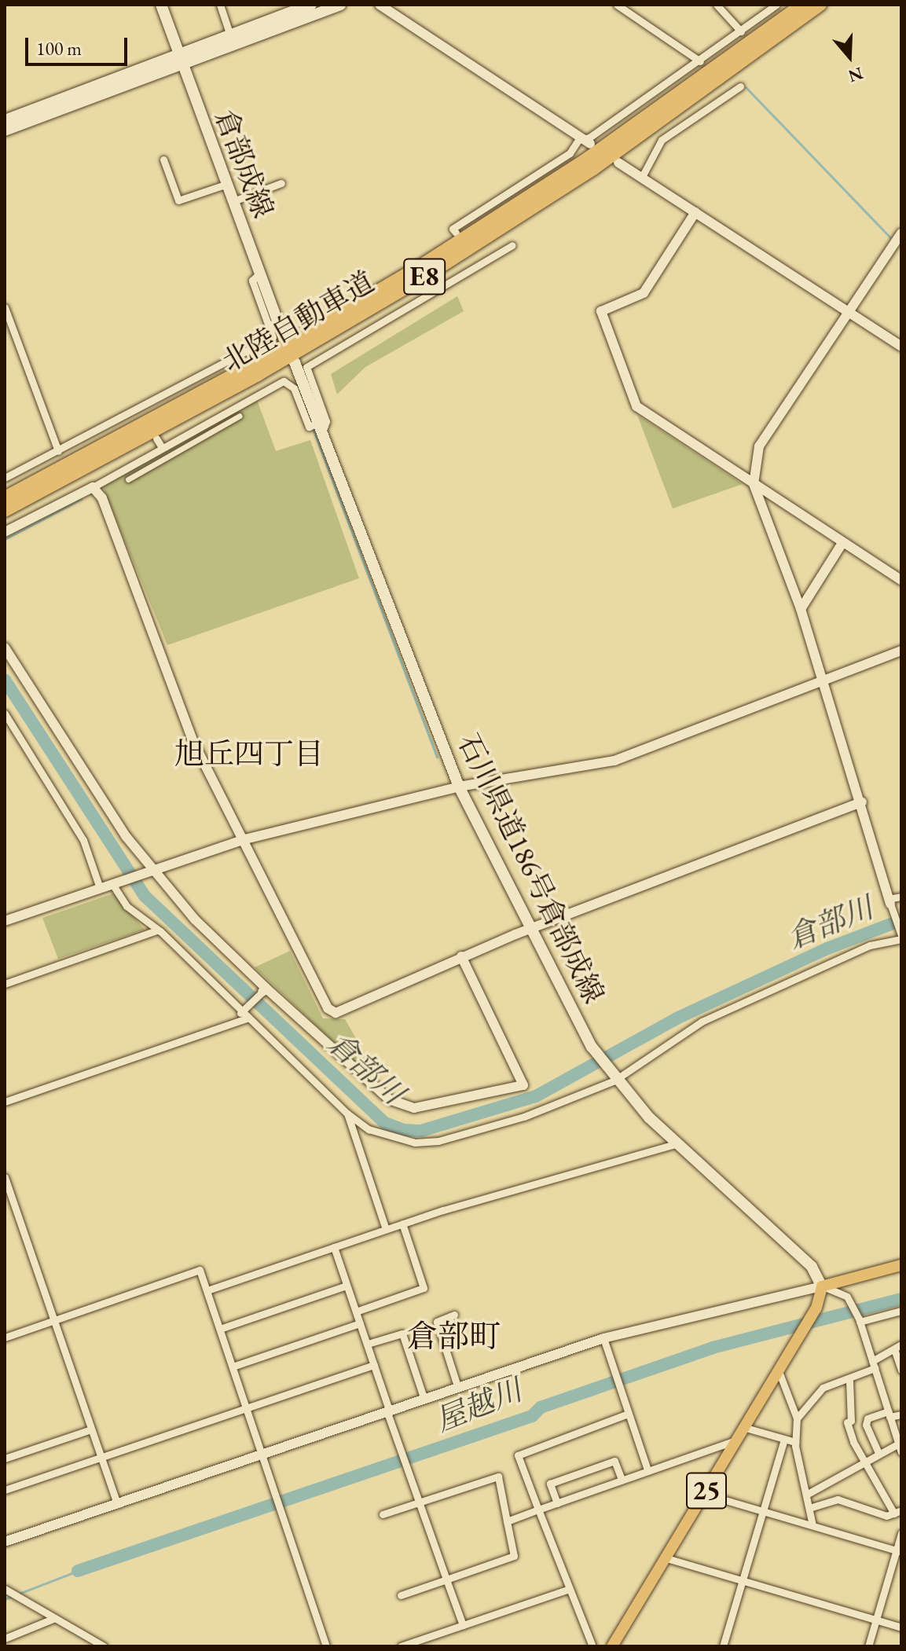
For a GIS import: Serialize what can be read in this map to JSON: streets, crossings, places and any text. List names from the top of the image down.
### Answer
{
  "streets": {
    "highway": ["E8", "北陸自動車道"],
    "main road": ["倉部成線", "石川県道186号倉部成線", "25"]
  },
  "crossings": [
    ["石川県道186号倉部成線", "25"]
  ],
  "districts": ["旭丘四丁目", "倉部町"],
  "water": ["倉部川", "屋越川"],
  "scale_bar": "100 m",
  "north": "bottom"
}
